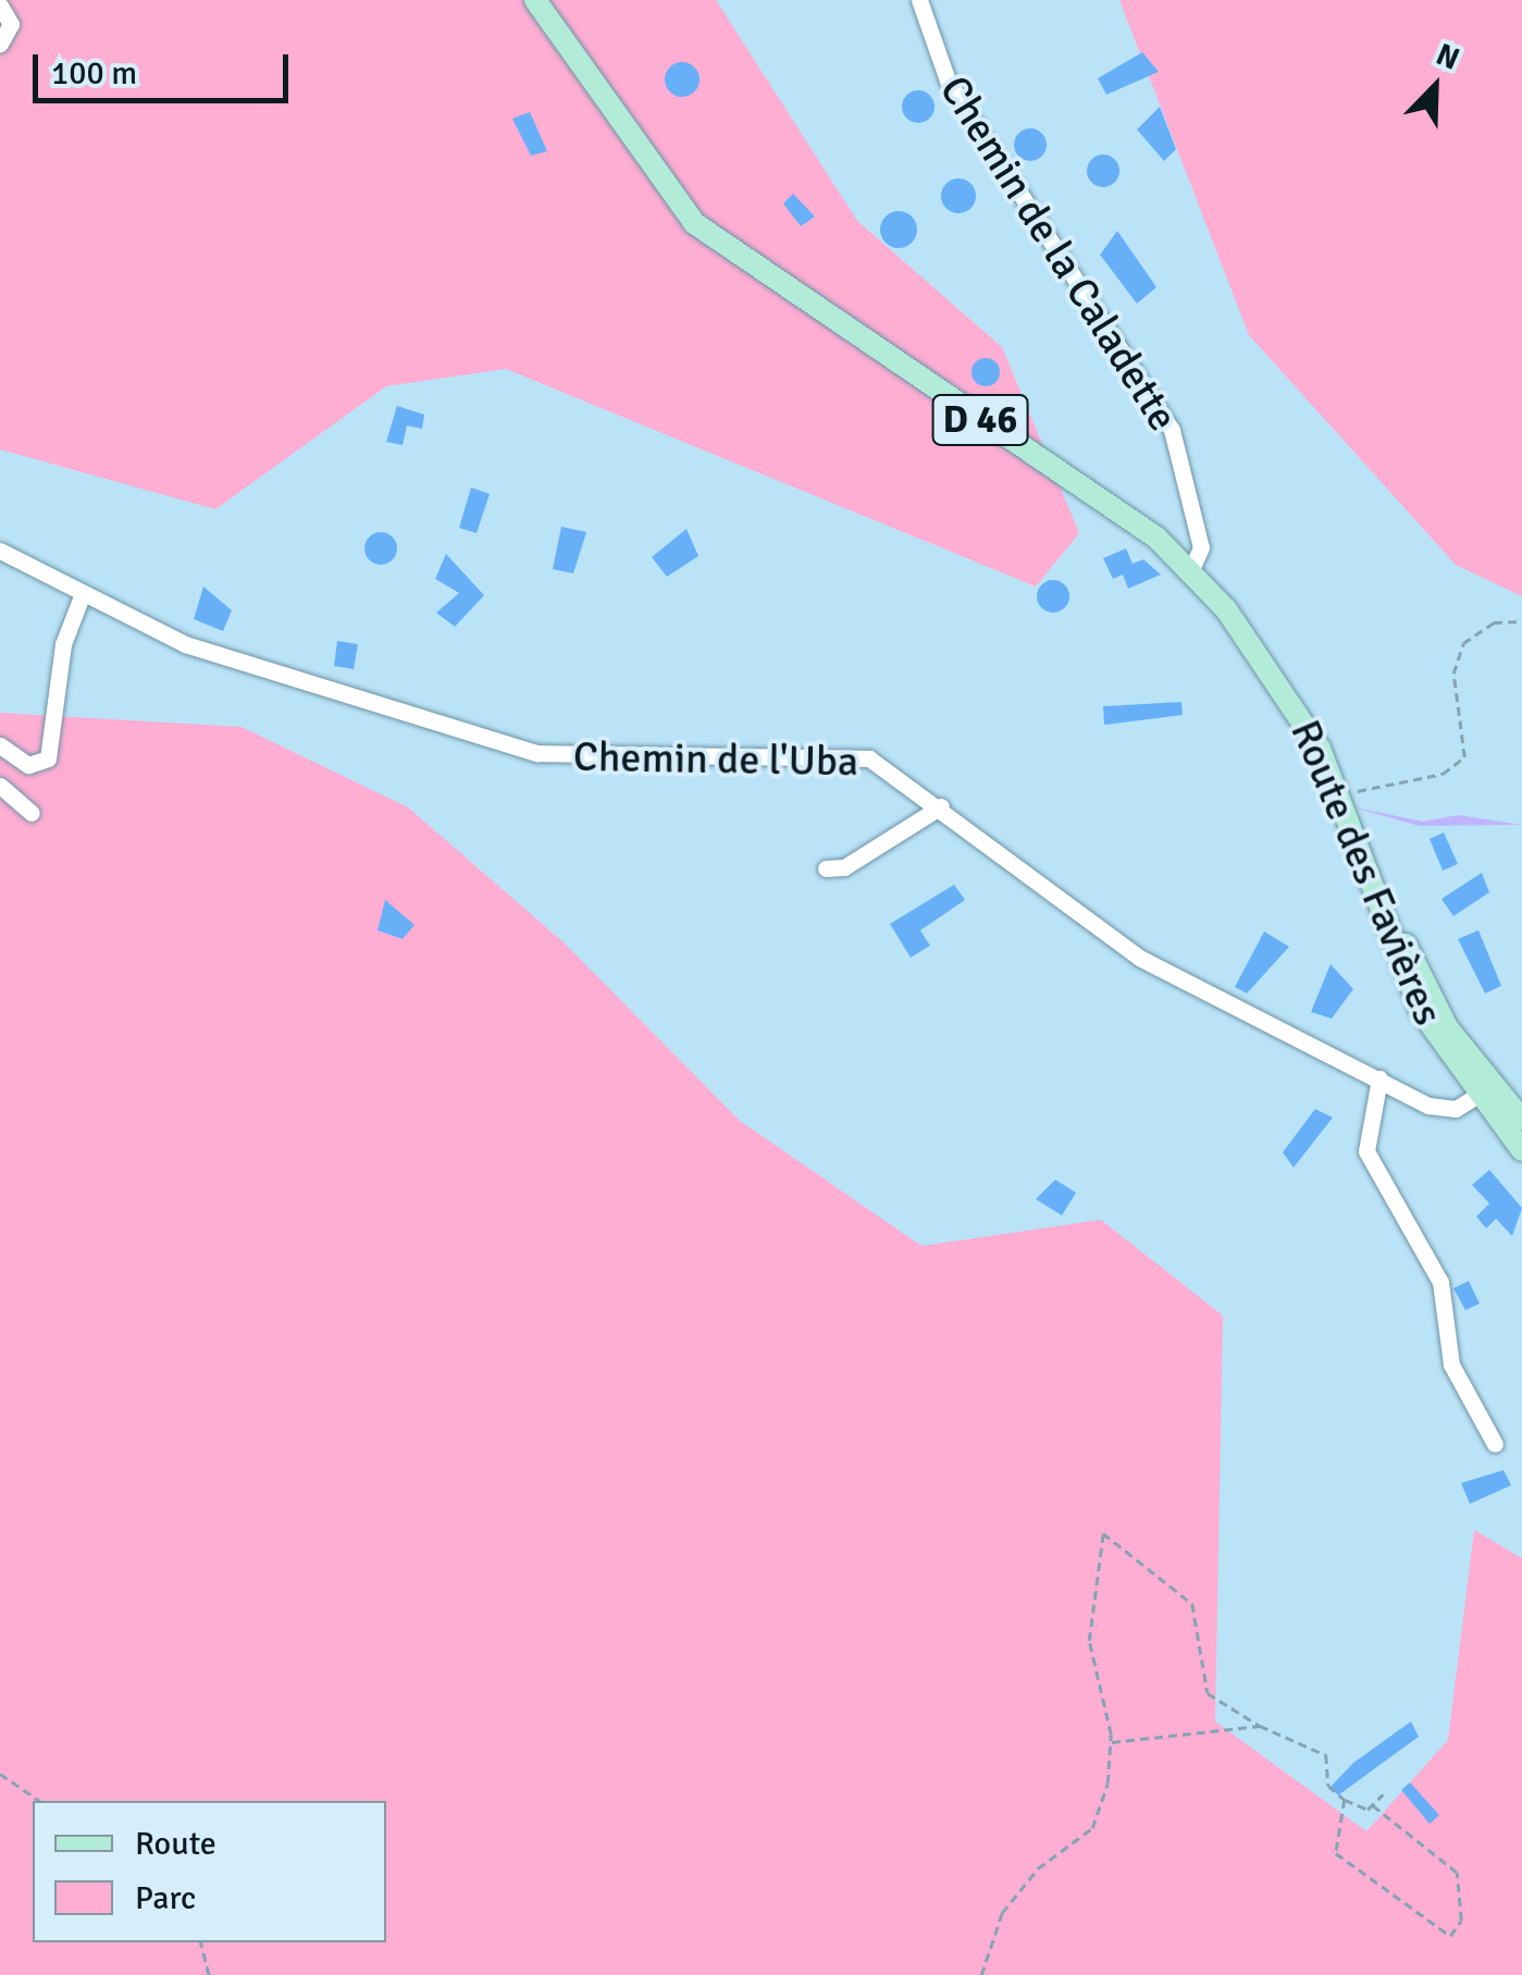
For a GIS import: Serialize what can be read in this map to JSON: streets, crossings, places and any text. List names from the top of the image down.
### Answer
{
  "streets": {
    "main road": ["D 46", "Route des Favières"],
    "street": ["Chemin de la Caladette", "Chemin de l'Uba"]
  },
  "crossings": [
    ["Chemin de la Caladette", "Route des Favières"],
    ["D 46", "Chemin de l'Uba"],
    ["D 46", "Route des Favières"],
    ["Chemin de l'Uba", "Route des Favières"]
  ],
  "legend": ["Route", "Parc"],
  "scale_bar": "100 m",
  "north": "top right"
}
